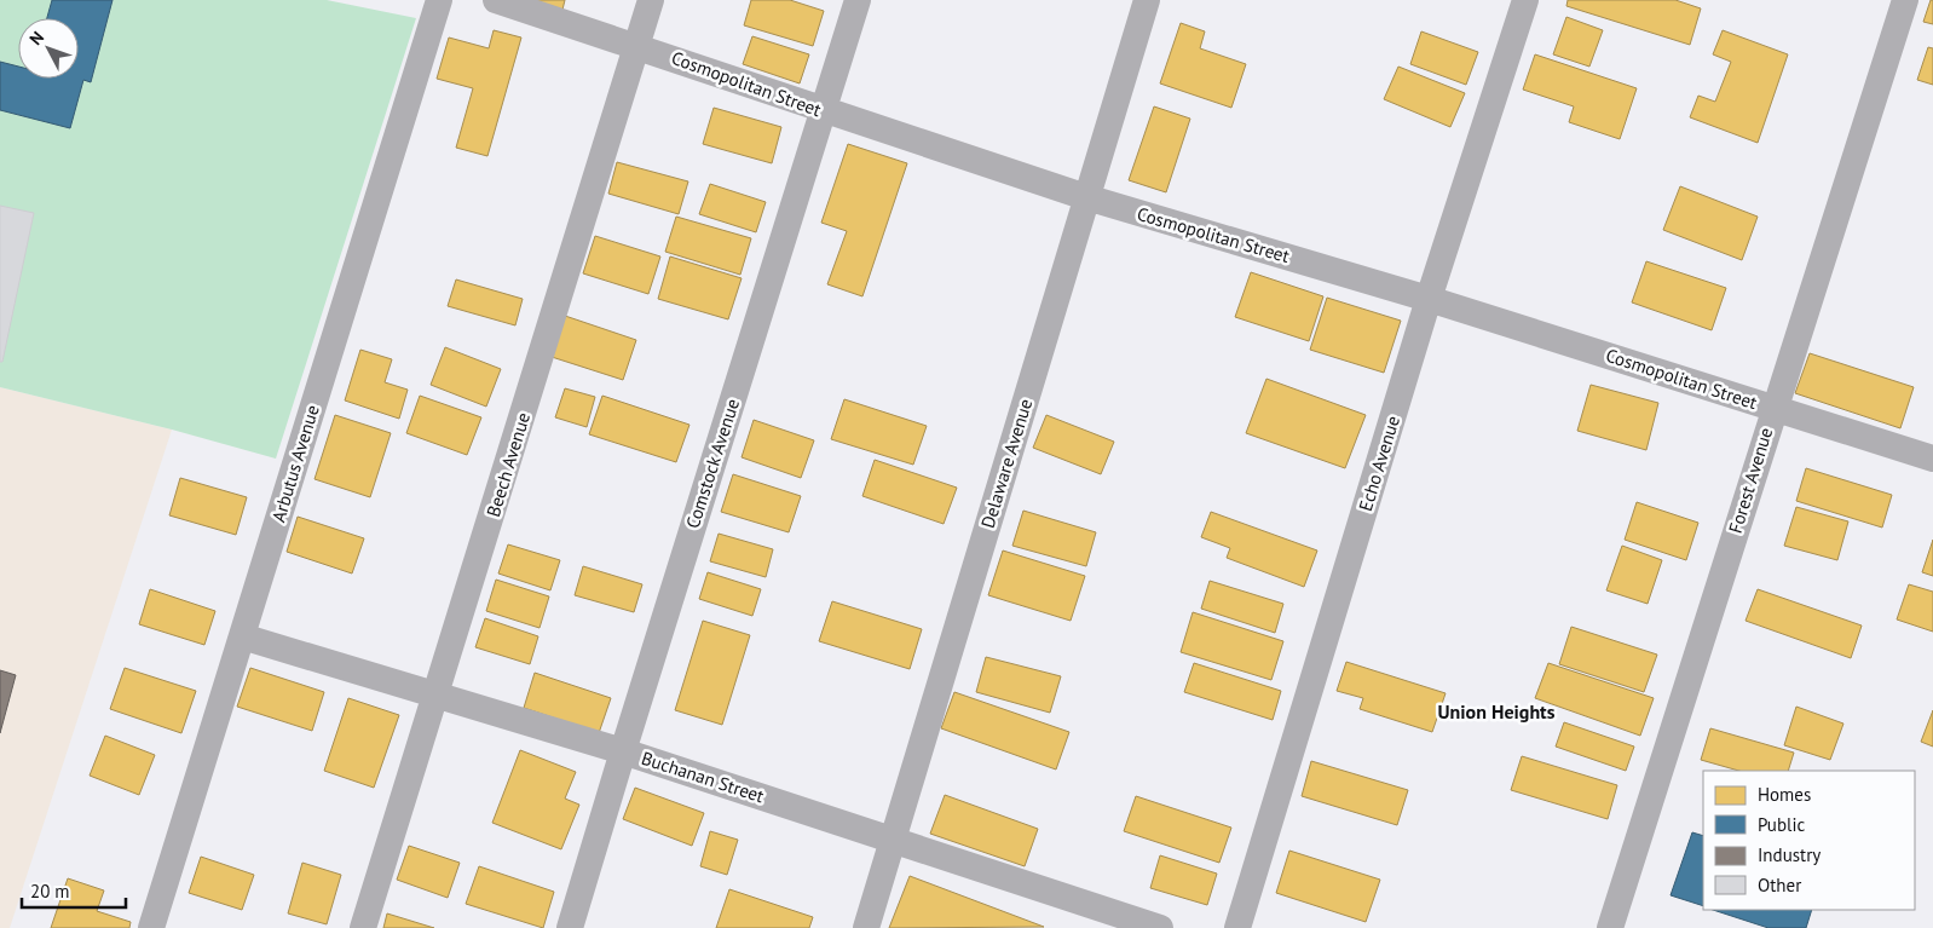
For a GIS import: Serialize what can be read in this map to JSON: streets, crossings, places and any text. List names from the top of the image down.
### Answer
{
  "streets": {
    "street": [
      "Cosmopolitan Street",
      "Arbutus Avenue",
      "Comstock Avenue",
      "Delaware Avenue",
      "Echo Avenue",
      "Beech Avenue",
      "Forest Avenue",
      "Buchanan Street"
    ]
  },
  "crossings": [
    ["Cosmopolitan Street", "Comstock Avenue"],
    ["Cosmopolitan Street", "Delaware Avenue"],
    ["Cosmopolitan Street", "Echo Avenue"],
    ["Cosmopolitan Street", "Beech Avenue"],
    ["Cosmopolitan Street", "Forest Avenue"],
    ["Arbutus Avenue", "Buchanan Street"],
    ["Comstock Avenue", "Buchanan Street"],
    ["Delaware Avenue", "Buchanan Street"],
    ["Beech Avenue", "Buchanan Street"]
  ],
  "districts": ["Union Heights"],
  "legend": [
    "Homes",
    "Public",
    "Industry",
    "Other"
  ],
  "scale_bar": "20 m",
  "north": "top left"
}
